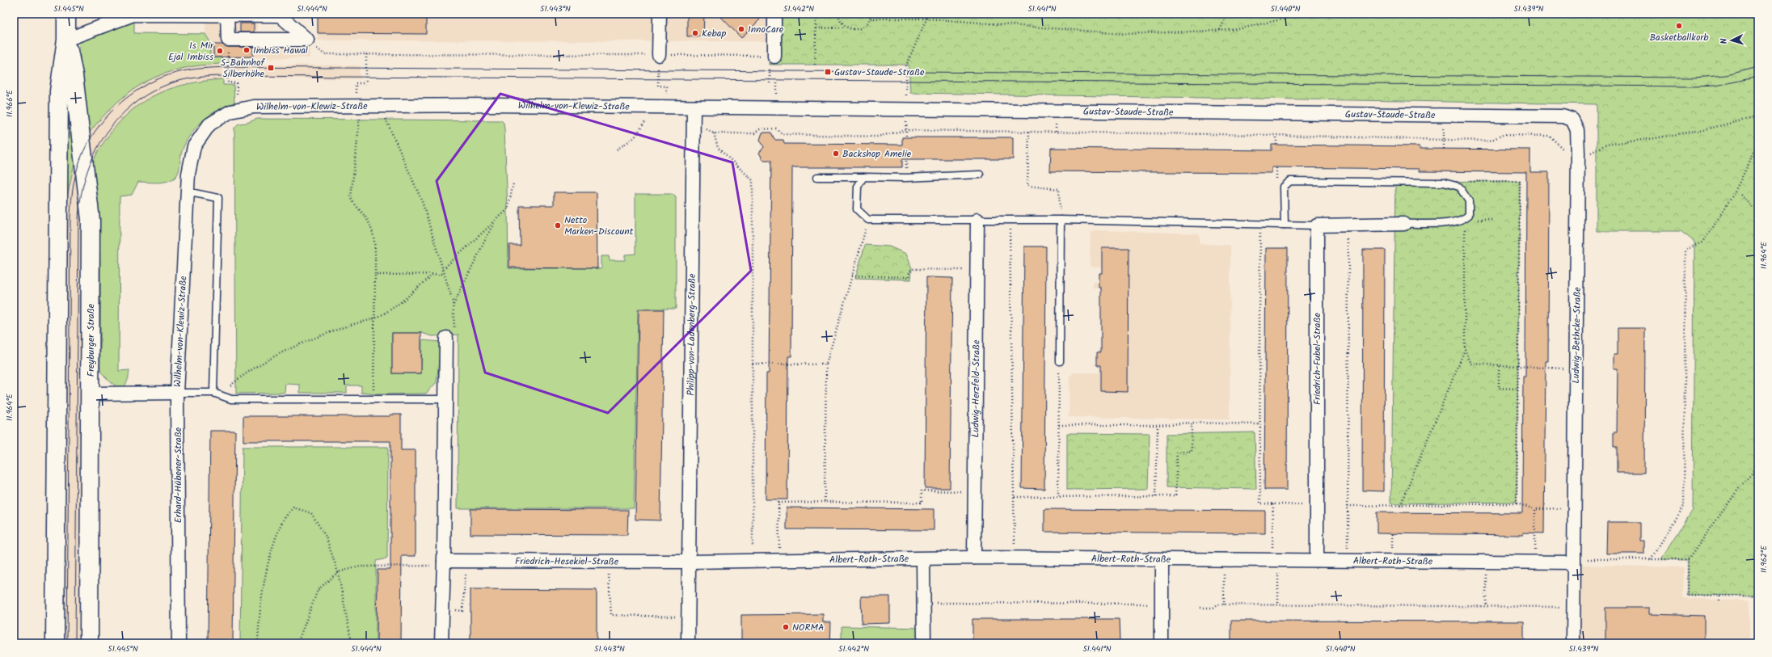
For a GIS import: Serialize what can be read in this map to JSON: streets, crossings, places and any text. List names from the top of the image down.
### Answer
{
  "streets": {
    "street": [
      "Wilhelm-von-Klewiz-Straße",
      "Gustav-Staude-Straße",
      "Philipp-von-Ladenberg-Straße",
      "Ludwig-Bethcke-Straße",
      "Freyburger Straße",
      "Friedrich-Fubel-Straße",
      "Ludwig-Herzfeld-Straße",
      "Erhard-Hübener-Straße",
      "Albert-Roth-Straße",
      "Friedrich-Hesekiel-Straße"
    ]
  },
  "crossings": [
    ["Wilhelm-von-Klewiz-Straße", "Gustav-Staude-Straße"],
    ["Wilhelm-von-Klewiz-Straße", "Philipp-von-Ladenberg-Straße"],
    ["Wilhelm-von-Klewiz-Straße", "Erhard-Hübener-Straße"],
    ["Gustav-Staude-Straße", "Philipp-von-Ladenberg-Straße"],
    ["Gustav-Staude-Straße", "Ludwig-Bethcke-Straße"],
    ["Philipp-von-Ladenberg-Straße", "Albert-Roth-Straße"],
    ["Philipp-von-Ladenberg-Straße", "Friedrich-Hesekiel-Straße"],
    ["Ludwig-Bethcke-Straße", "Albert-Roth-Straße"],
    ["Friedrich-Fubel-Straße", "Albert-Roth-Straße"],
    ["Ludwig-Herzfeld-Straße", "Albert-Roth-Straße"],
    ["Albert-Roth-Straße", "Friedrich-Hesekiel-Straße"]
  ],
  "places": {
    "other": [
      "Basketballkorb",
      "InnoCare",
      "Kebap",
      "Imbiss Hawal",
      "Is Mir Ejal Imbiss",
      "Backshop Amelie",
      "Netto Marken-Discount",
      "NORMA"
    ],
    "transit": ["S-Bahnhof Silberhöhe", "Gustav-Staude-Straße"]
  },
  "north": "left",
  "coordinates": [
    "51.445°N",
    "51.444°N",
    "51.443°N",
    "51.442°N",
    "51.441°N",
    "51.440°N",
    "51.439°N",
    "11.966°E",
    "11.964°E",
    "11.962°E"
  ]
}
